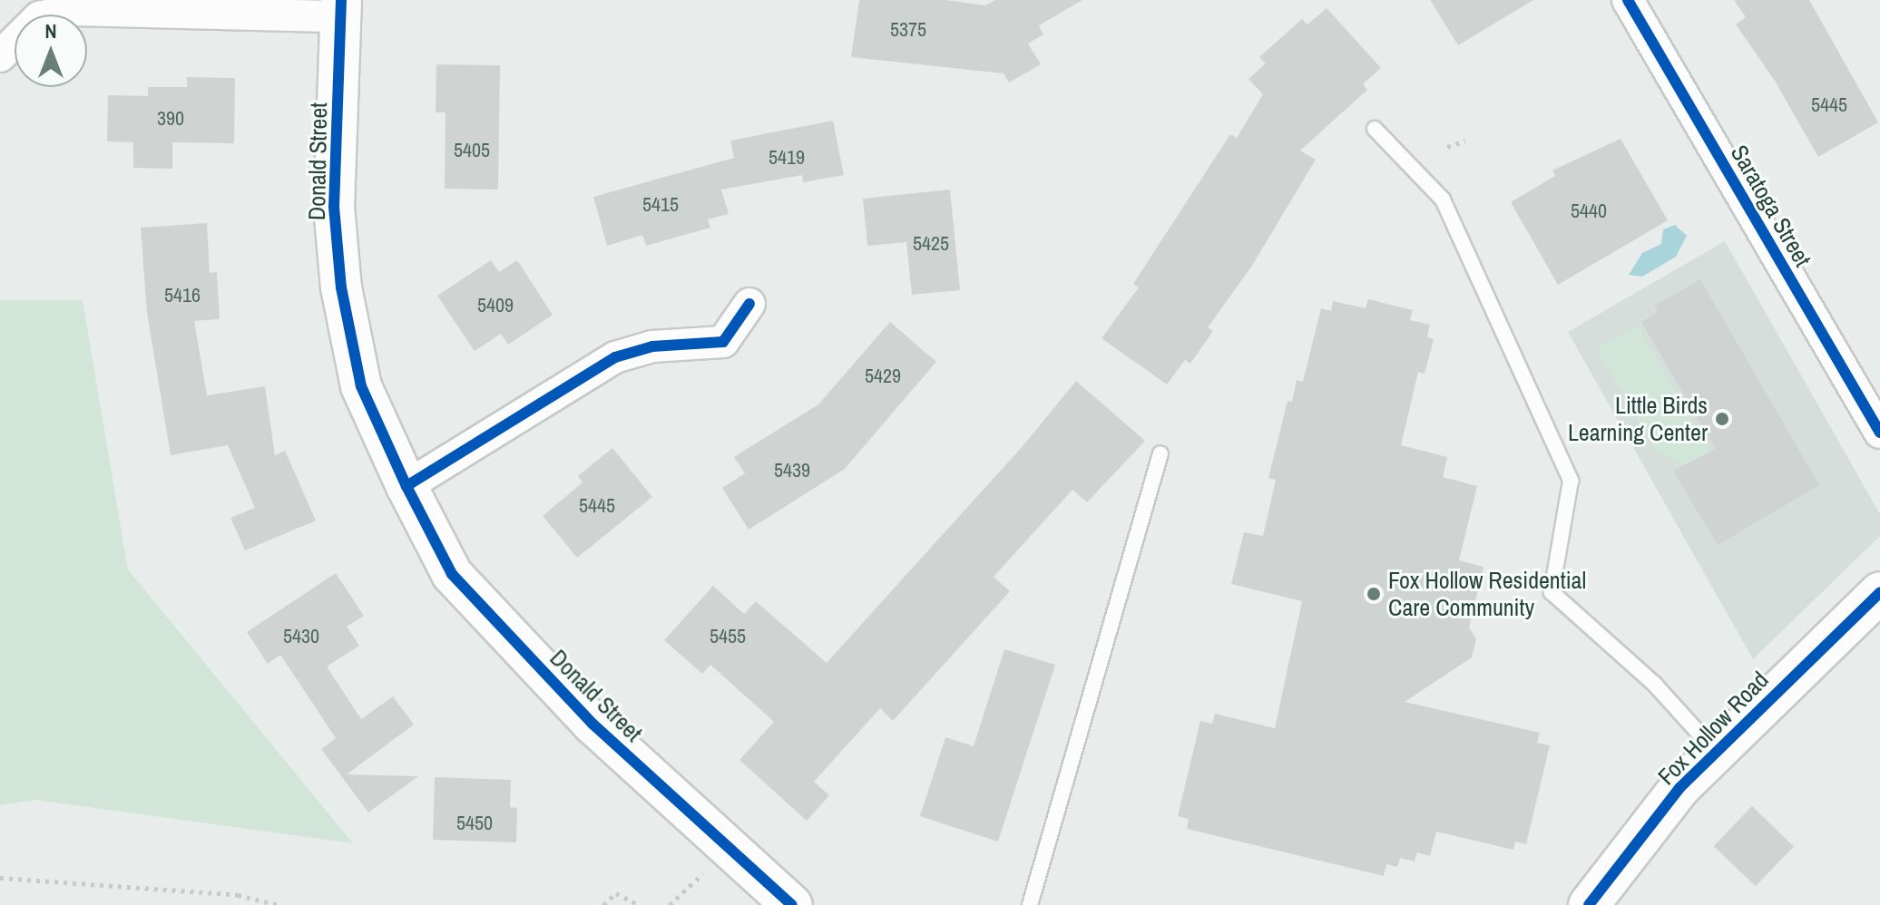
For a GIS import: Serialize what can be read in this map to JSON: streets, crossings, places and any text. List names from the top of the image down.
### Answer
{
  "streets": {
    "street": ["Donald Street", "Saratoga Street", "Fox Hollow Road"]
  },
  "places": ["Little Birds Learning Center", "Fox Hollow Residential Care Community"],
  "house_numbers": [
    "5375",
    "5445",
    "390",
    "5405",
    "5419",
    "5415",
    "5440",
    "5425",
    "5416",
    "5409",
    "5429",
    "5439",
    "5445",
    "5430",
    "5455",
    "5450"
  ],
  "north": "top"
}
